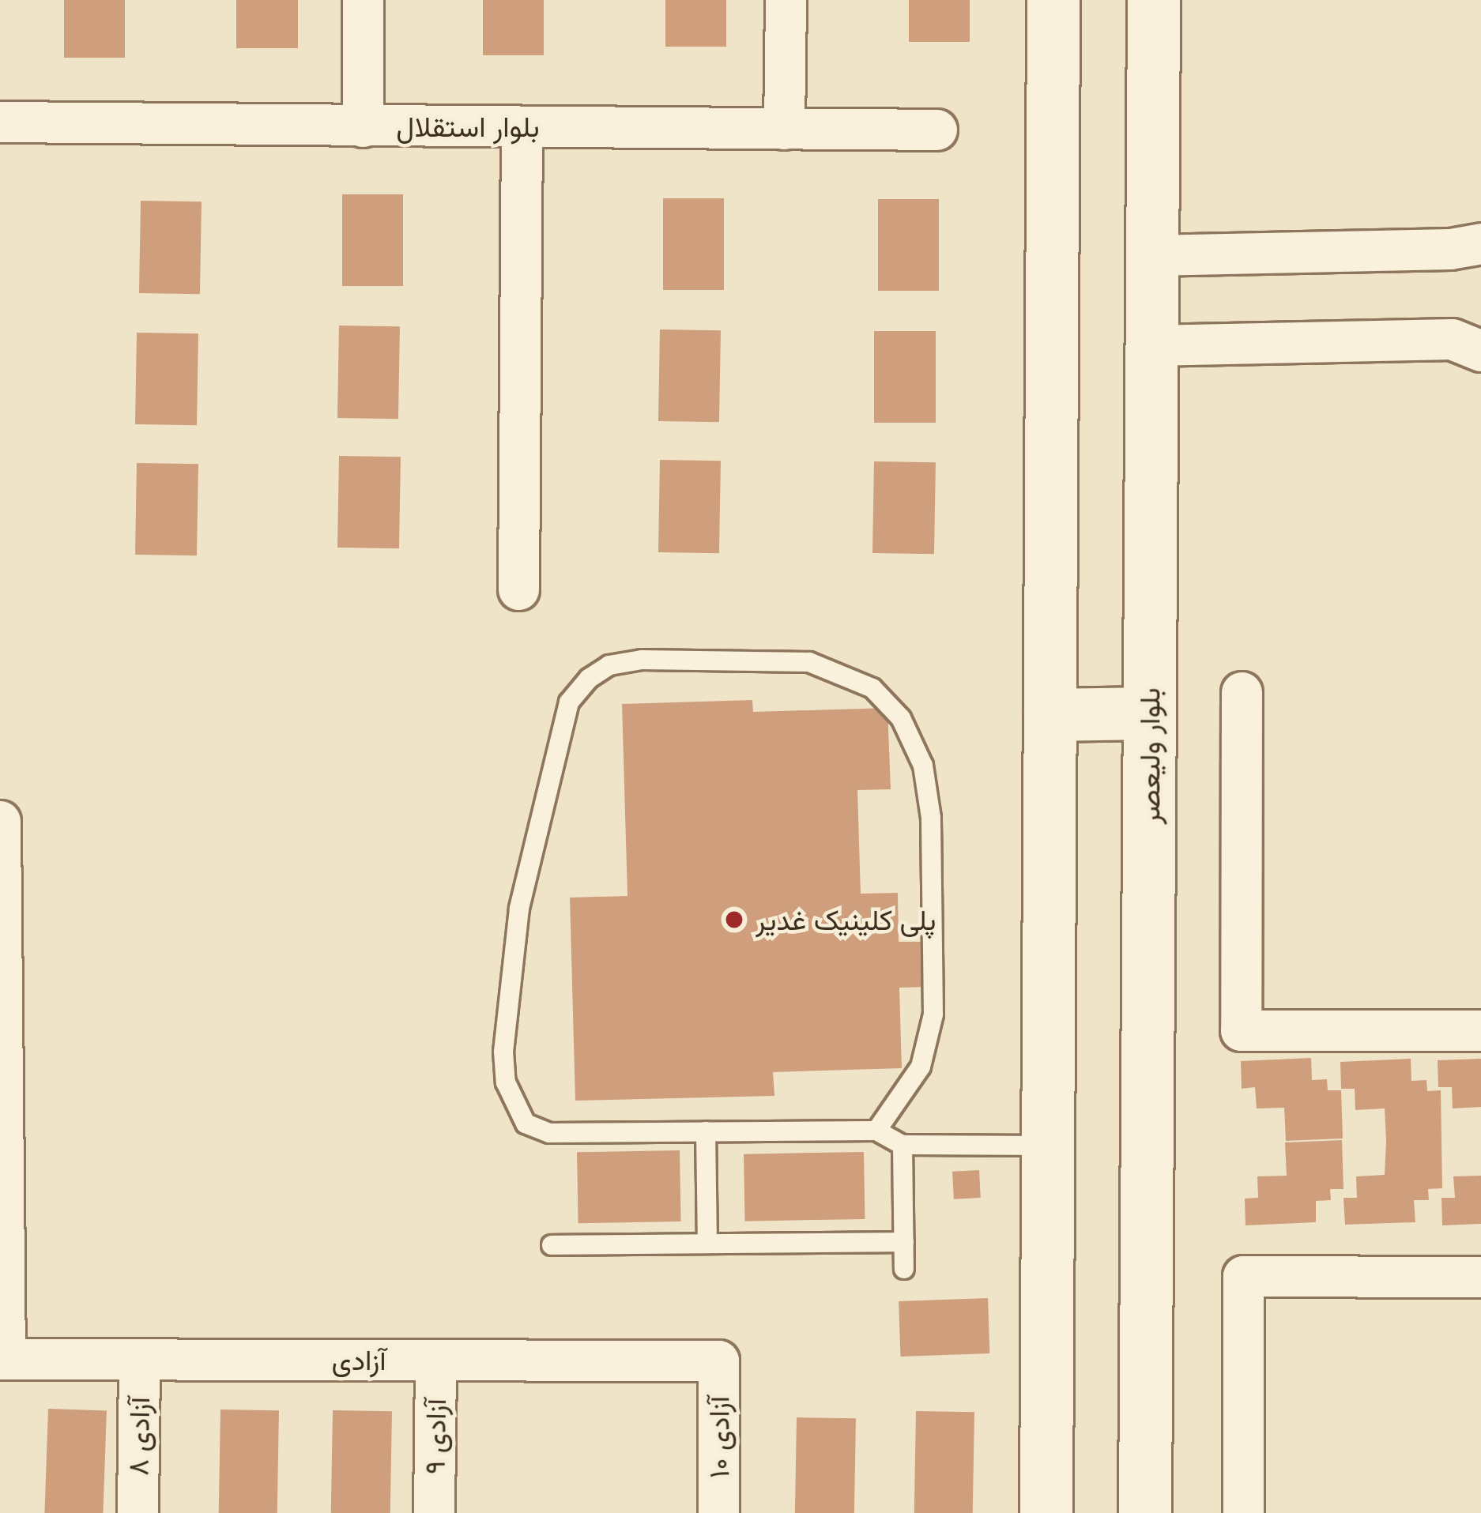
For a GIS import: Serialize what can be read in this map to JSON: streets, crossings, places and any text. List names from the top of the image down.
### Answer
{
  "streets": {
    "street": [
      "بلوار استقلال",
      "بلوار ولیعصر",
      "آزادی",
      "آزادی ۸",
      "آزادی ۹",
      "آزادی ۱۰"
    ]
  },
  "crossings": [
    ["آزادی", "آزادی ۸"],
    ["آزادی", "آزادی ۹"],
    ["آزادی", "آزادی ۱۰"]
  ],
  "places": ["پلی کلینیک غدیر"]
}
